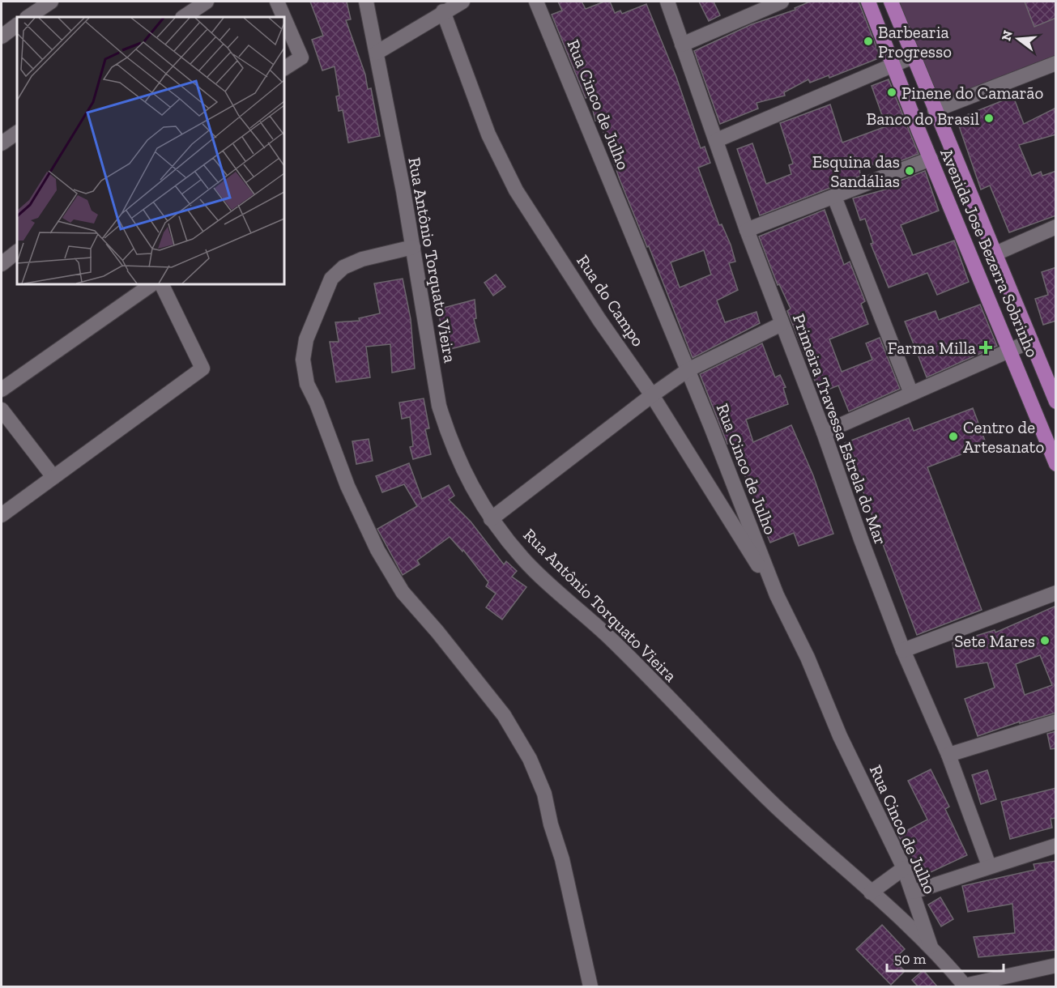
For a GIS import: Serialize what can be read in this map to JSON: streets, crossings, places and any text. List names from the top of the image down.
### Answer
{
  "streets": {
    "main road": ["Avenida Jose Bezerra Sobrinho"],
    "street": [
      "Rua Cinco de Julho",
      "Rua Antônio Torquato Vieira",
      "Rua do Campo",
      "Primeira Travessa Estrela do Mar"
    ]
  },
  "crossings": [
    ["Rua Cinco de Julho", "Rua Antônio Torquato Vieira"],
    ["Rua Cinco de Julho", "Rua do Campo"]
  ],
  "places": {
    "other": [
      "Barbearia Progresso",
      "Pinene do Camarão",
      "Banco do Brasil",
      "Esquina das Sandálias",
      "Centro de Artesanato",
      "Sete Mares"
    ],
    "health": ["Farma Milla"]
  },
  "scale_bar": "50 m",
  "north": "left"
}
